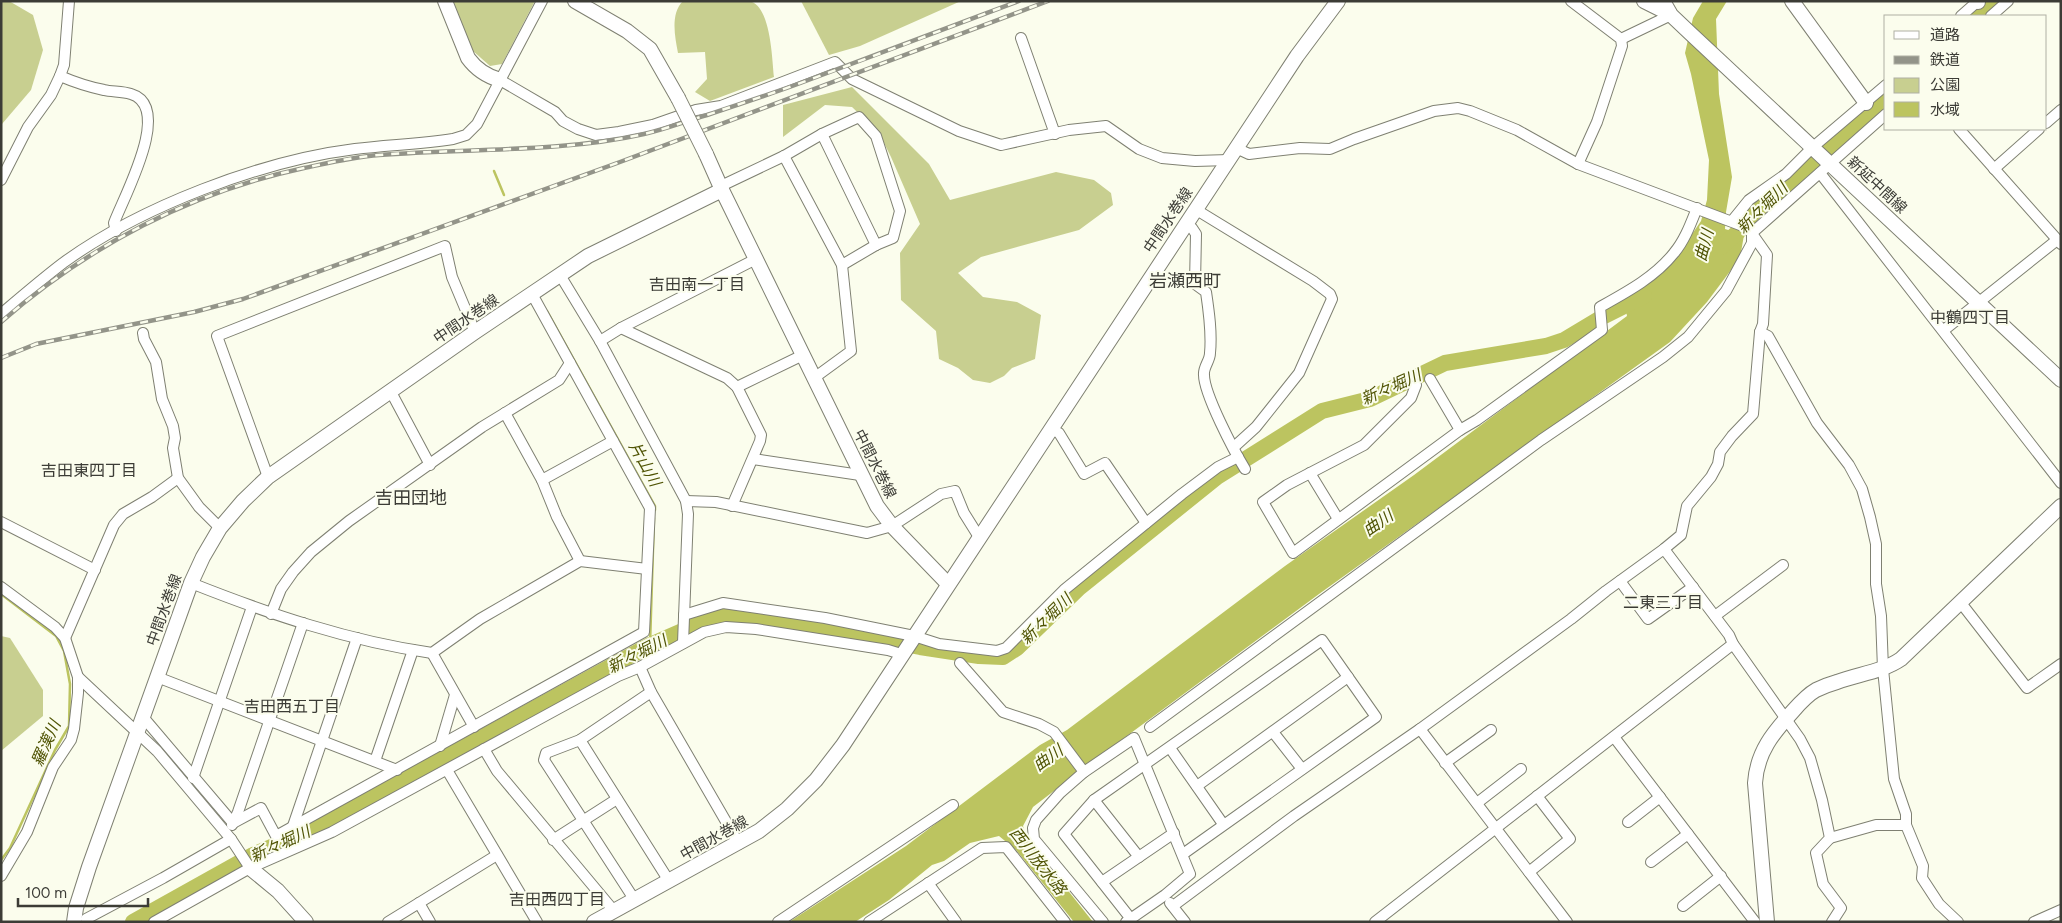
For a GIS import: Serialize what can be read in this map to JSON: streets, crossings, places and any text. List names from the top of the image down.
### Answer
{
  "streets": {
    "main road": ["新延中間線", "中間水巻線"]
  },
  "districts": [
    "岩瀬西町",
    "吉田南一丁目",
    "中鶴四丁目",
    "吉田東四丁目",
    "吉田団地",
    "二東三丁目",
    "吉田西五丁目",
    "吉田西四丁目"
  ],
  "water": [
    "新々堀川",
    "曲川",
    "片山川",
    "羅漢川",
    "西川放水路"
  ],
  "legend": [
    "道路",
    "鉄道",
    "公園",
    "水域"
  ],
  "scale_bar": "100 m"
}
